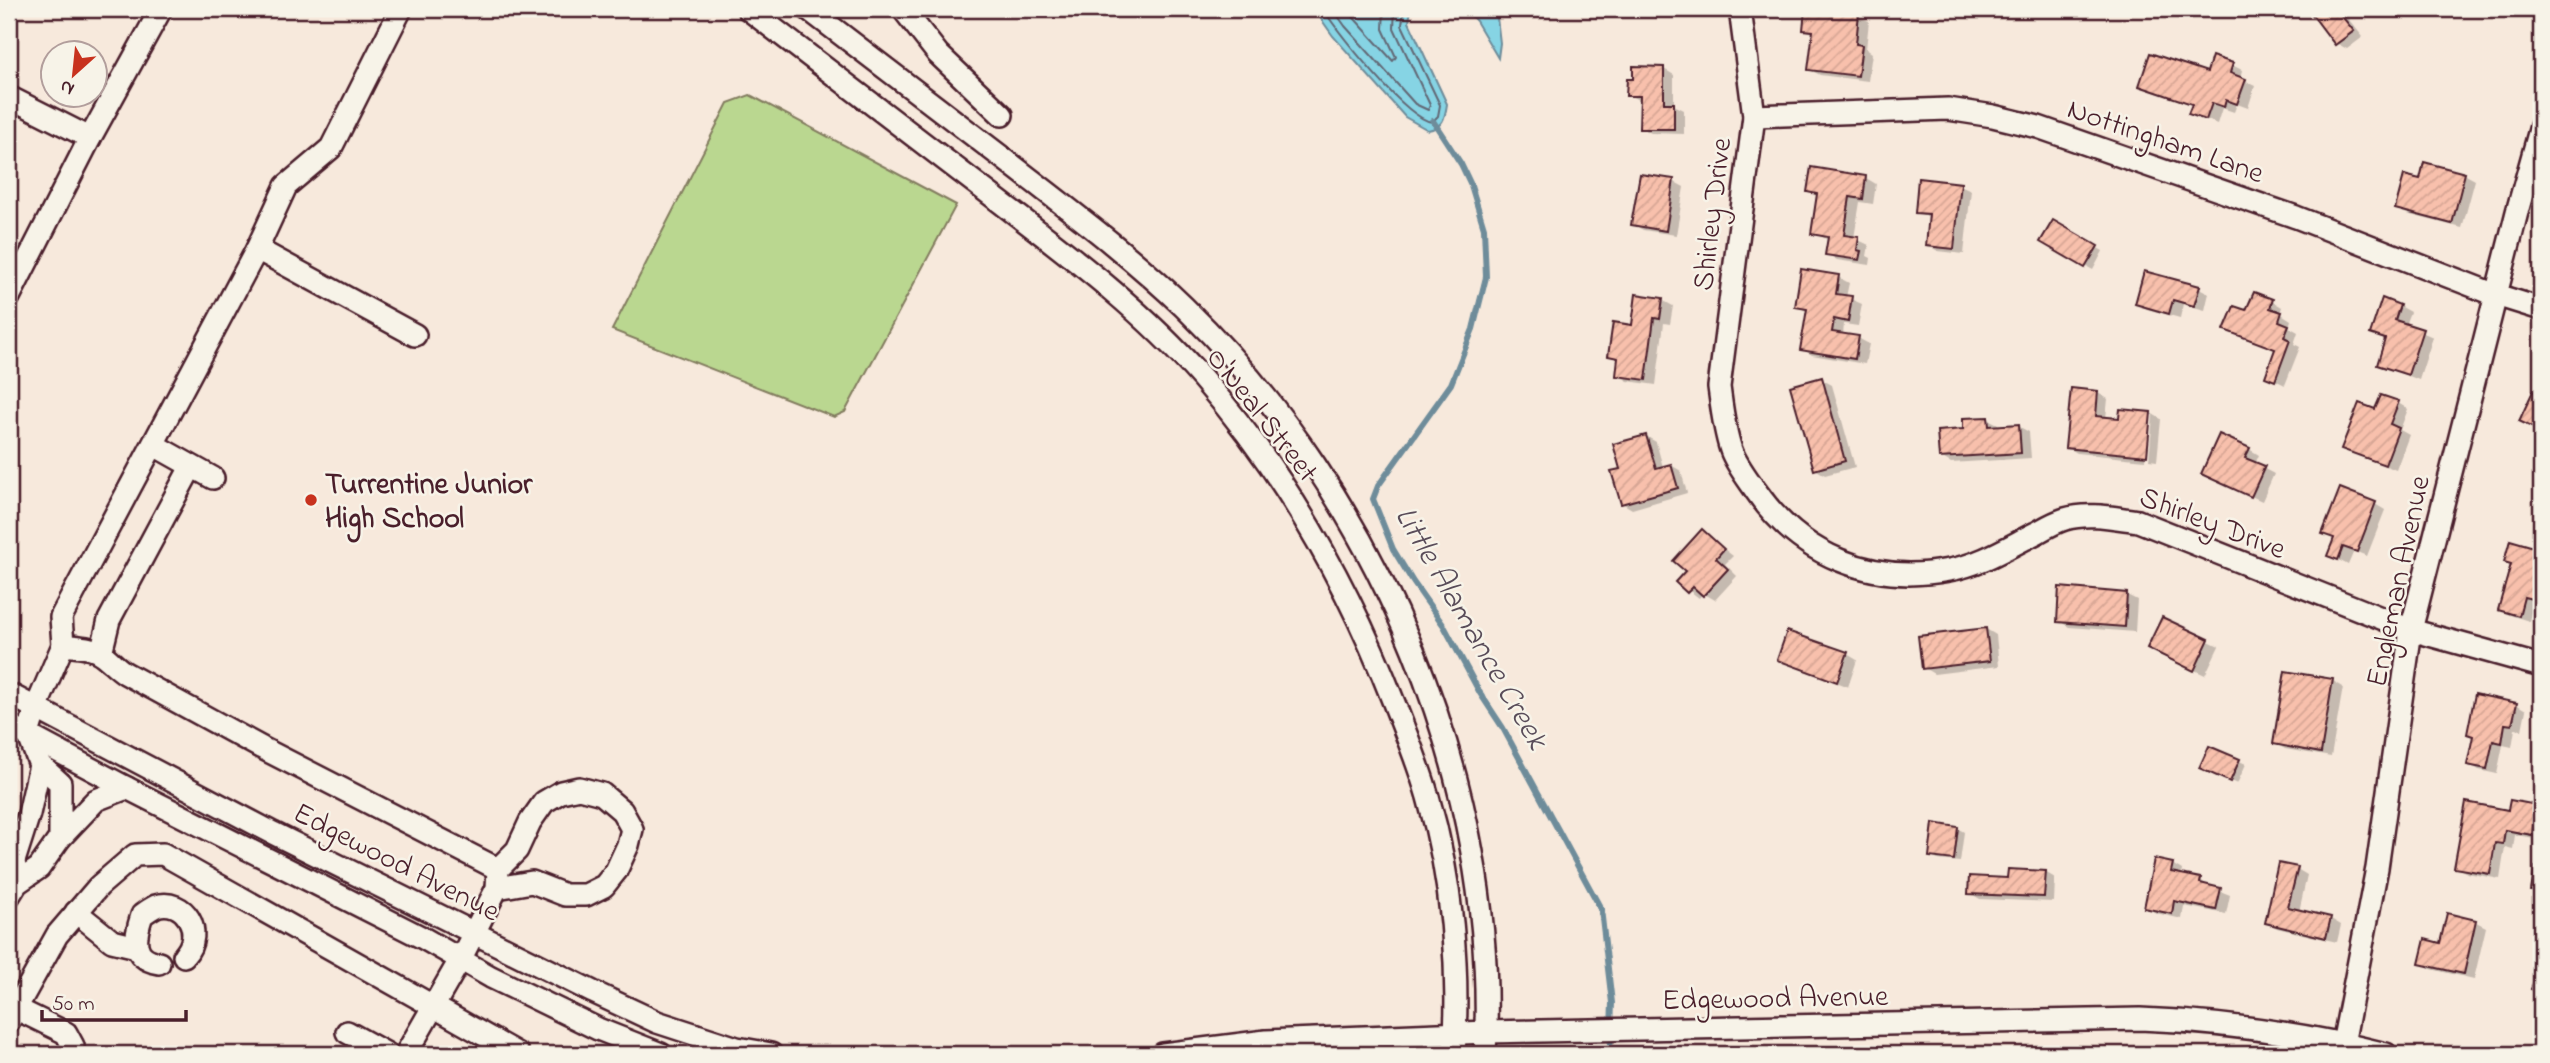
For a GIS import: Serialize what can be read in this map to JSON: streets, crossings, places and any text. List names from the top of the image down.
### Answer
{
  "streets": {
    "street": [
      "Nottingham Lane",
      "Shirley Drive",
      "O'Neal Street",
      "Engleman Avenue",
      "Edgewood Avenue"
    ]
  },
  "crossings": [
    ["Nottingham Lane", "Shirley Drive"],
    ["Nottingham Lane", "Engleman Avenue"],
    ["Shirley Drive", "Engleman Avenue"],
    ["O'Neal Street", "Edgewood Avenue"],
    ["Engleman Avenue", "Edgewood Avenue"]
  ],
  "water": ["Little Alamance Creek"],
  "places": ["Turrentine Junior High School"],
  "scale_bar": "50 m",
  "north": "bottom left"
}
